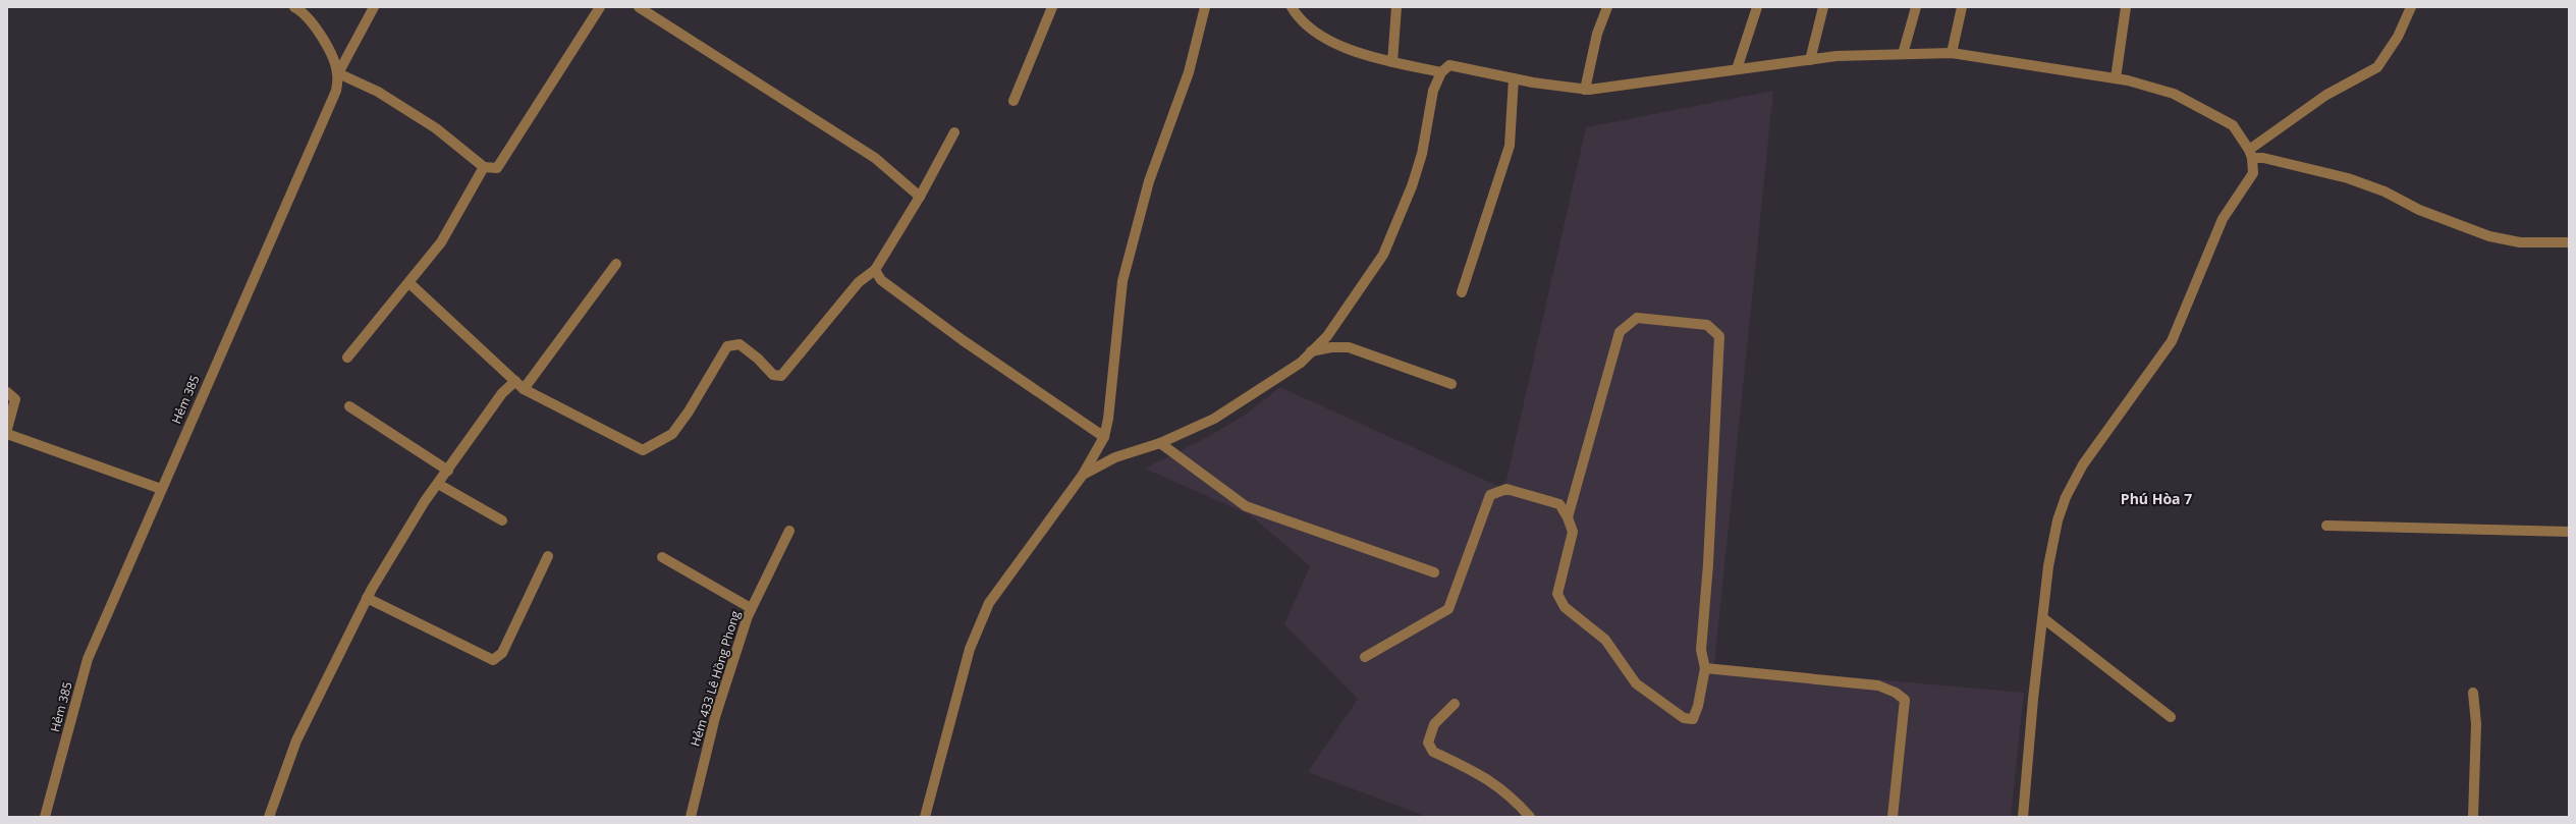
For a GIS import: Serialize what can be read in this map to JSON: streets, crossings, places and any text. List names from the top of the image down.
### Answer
{
  "streets": {
    "street": ["Hẻm 385", "Hẻm 433 Lê Hồng Phong"]
  },
  "districts": ["Phú Hòa 7"]
}
